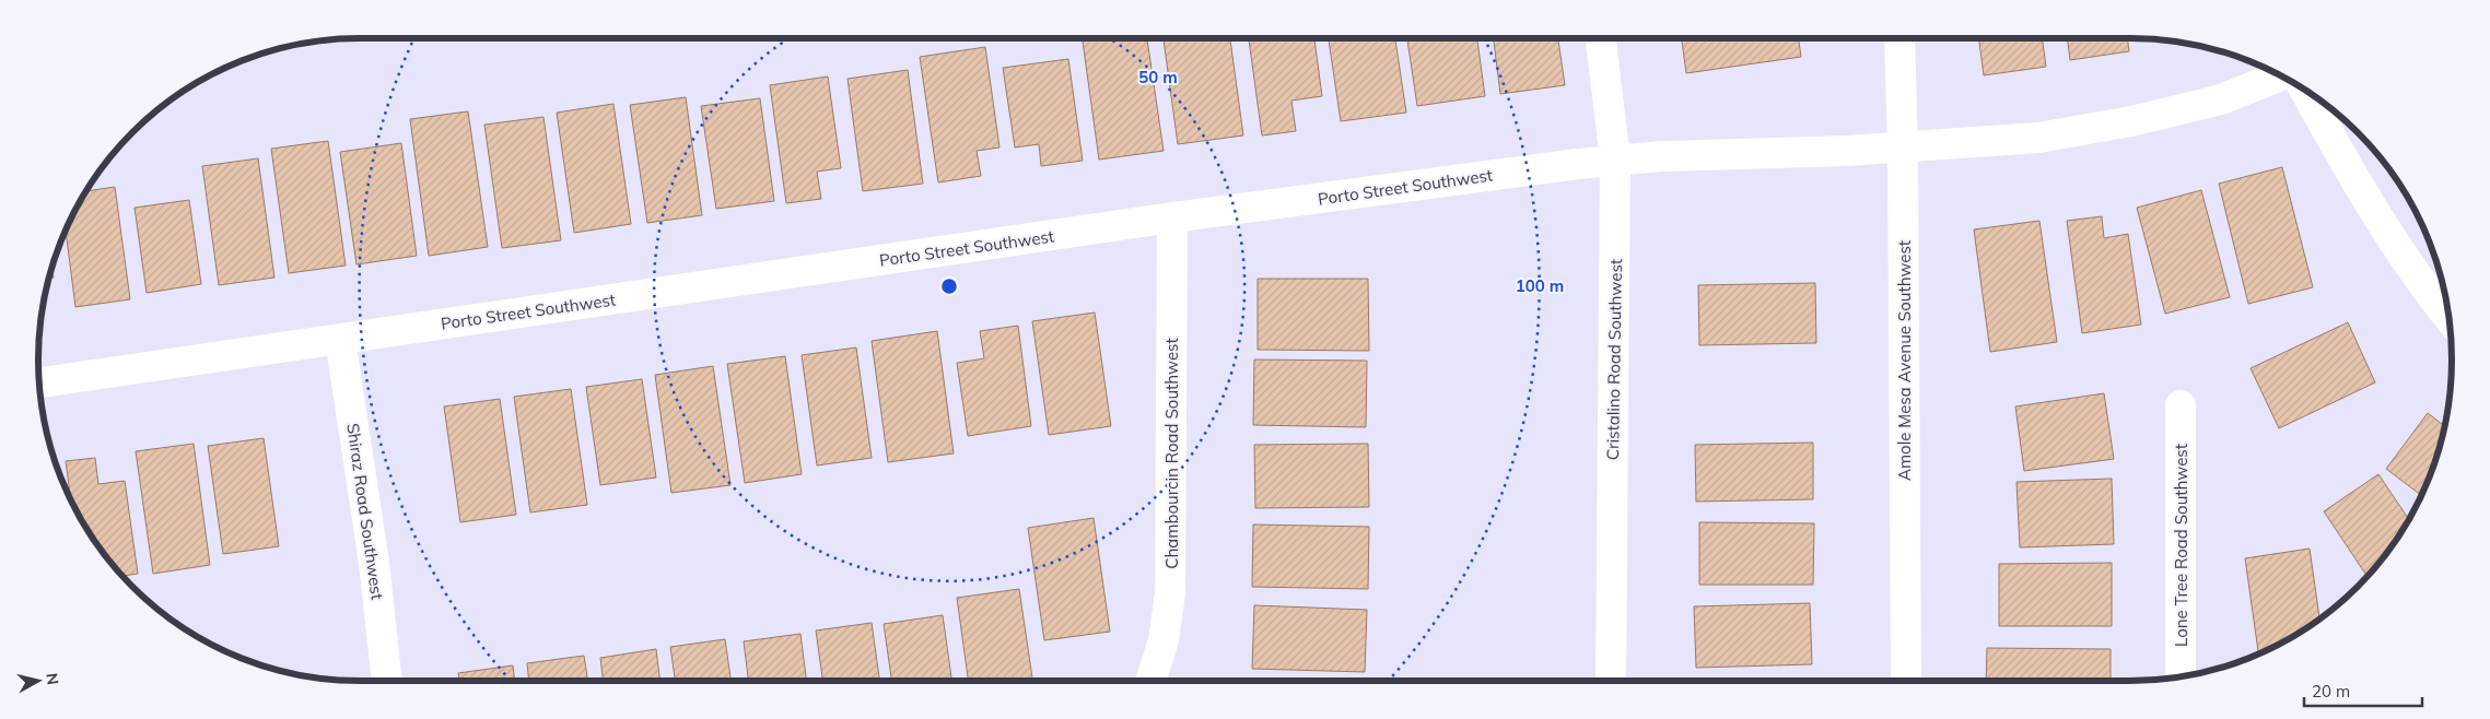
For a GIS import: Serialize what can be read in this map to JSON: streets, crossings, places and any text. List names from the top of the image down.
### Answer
{
  "streets": {
    "street": [
      "Porto Street Southwest",
      "Cristalino Road Southwest",
      "Amole Mesa Avenue Southwest",
      "Chambourcin Road Southwest",
      "Shiraz Road Southwest",
      "Lone Tree Road Southwest"
    ]
  },
  "crossings": [
    ["Porto Street Southwest", "Cristalino Road Southwest"],
    ["Porto Street Southwest", "Amole Mesa Avenue Southwest"],
    ["Porto Street Southwest", "Chambourcin Road Southwest"],
    ["Porto Street Southwest", "Shiraz Road Southwest"]
  ],
  "scale_bar": "20 m",
  "north": "right",
  "rings": ["50 m", "100 m"]
}
